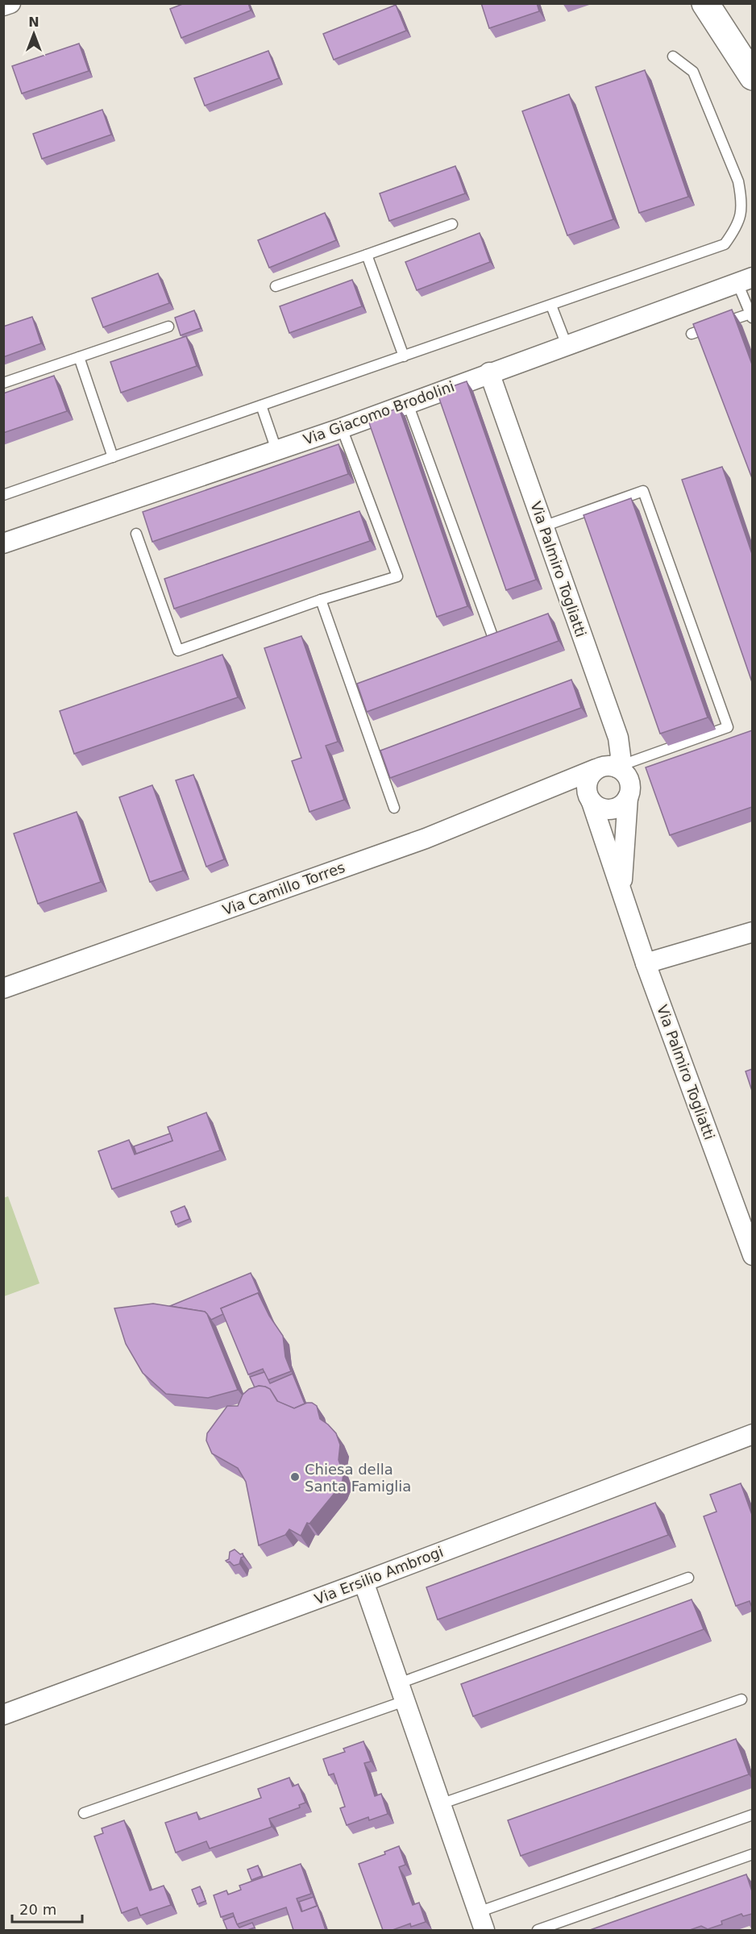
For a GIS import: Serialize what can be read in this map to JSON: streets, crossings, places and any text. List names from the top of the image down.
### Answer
{
  "streets": {
    "street": [
      "Via Giacomo Brodolini",
      "Via Palmiro Togliatti",
      "Via Camillo Torres",
      "Via Ersilio Ambrogi"
    ]
  },
  "crossings": [
    ["Via Giacomo Brodolini", "Via Palmiro Togliatti"],
    ["Via Palmiro Togliatti", "Via Camillo Torres"]
  ],
  "places": ["Chiesa della Santa Famiglia"],
  "scale_bar": "20 m",
  "north": "top"
}
